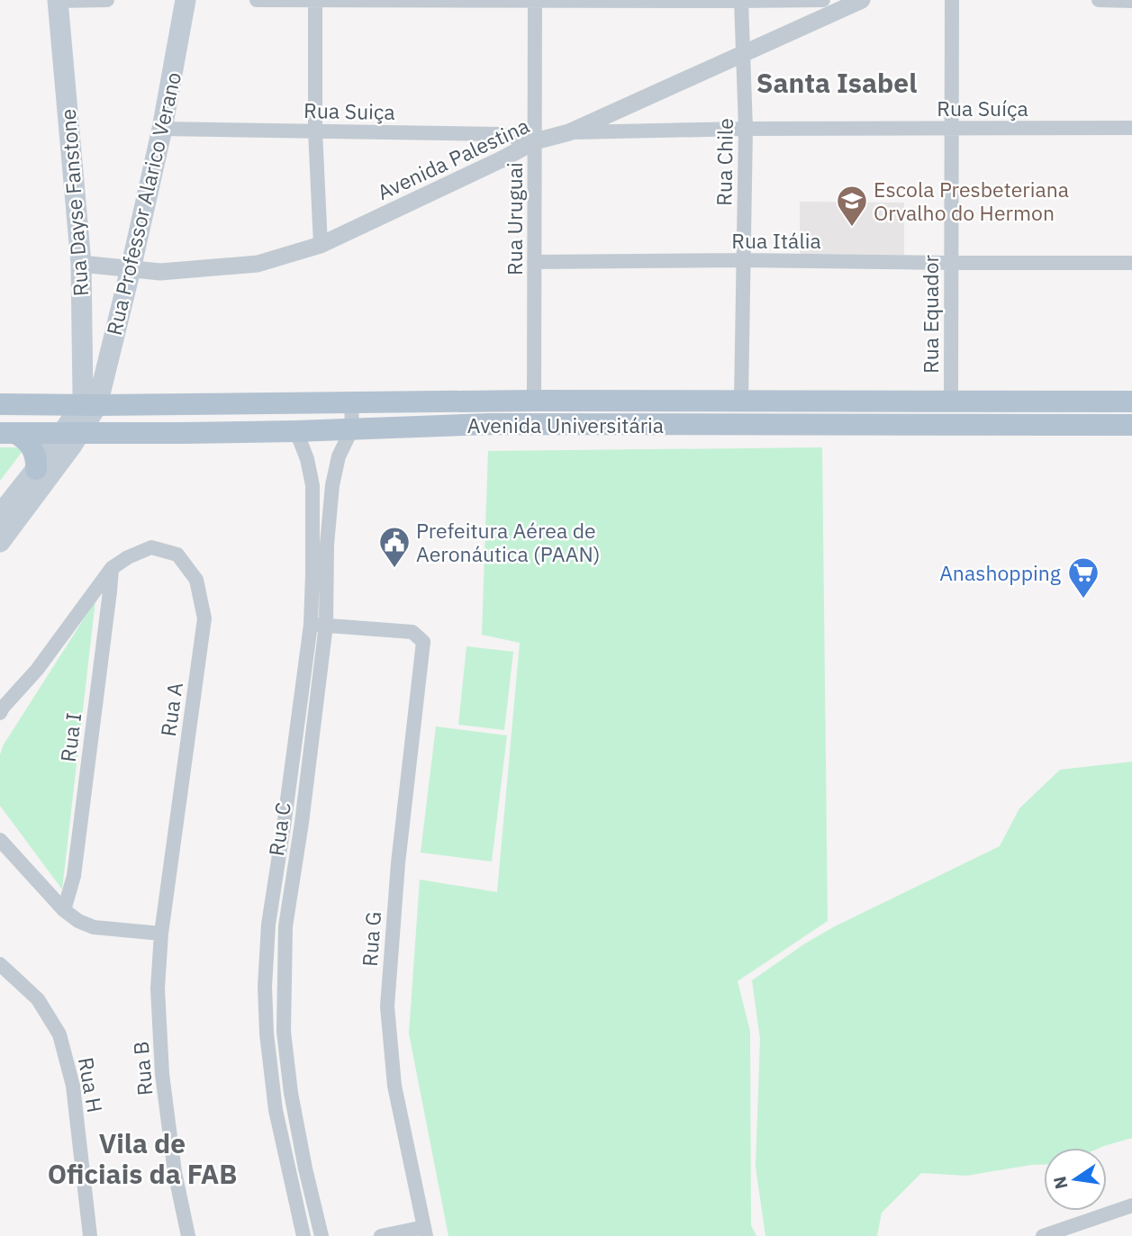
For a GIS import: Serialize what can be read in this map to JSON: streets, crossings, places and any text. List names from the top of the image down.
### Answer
{
  "streets": {
    "main road": ["Rua Dayse Fanstone", "Rua Professor Alarico Verano", "Avenida Universitária"],
    "street": [
      "Rua Suíça",
      "Rua Suiça",
      "Avenida Palestina",
      "Rua Chile",
      "Rua Uruguai",
      "Rua Itália",
      "Rua Equador",
      "Rua A",
      "Rua I",
      "Rua C",
      "Rua G",
      "Rua B",
      "Rua H"
    ]
  },
  "crossings": [
    ["Rua Suíça", "Avenida Palestina"],
    ["Rua Suíça", "Rua Chile"],
    ["Rua Suíça", "Rua Equador"],
    ["Rua Suiça", "Avenida Palestina"],
    ["Rua Suiça", "Rua Professor Alarico Verano"],
    ["Rua Suiça", "Rua Uruguai"],
    ["Avenida Palestina", "Rua Chile"],
    ["Avenida Palestina", "Rua Dayse Fanstone"],
    ["Avenida Palestina", "Rua Professor Alarico Verano"],
    ["Avenida Palestina", "Rua Uruguai"],
    ["Rua Chile", "Rua Itália"],
    ["Rua Chile", "Avenida Universitária"],
    ["Rua Dayse Fanstone", "Rua Professor Alarico Verano"],
    ["Rua Dayse Fanstone", "Avenida Universitária"],
    ["Rua Professor Alarico Verano", "Avenida Universitária"],
    ["Rua Uruguai", "Rua Itália"],
    ["Rua Uruguai", "Avenida Universitária"],
    ["Rua Itália", "Rua Equador"],
    ["Rua Equador", "Avenida Universitária"],
    ["Avenida Universitária", "Rua C"],
    ["Rua A", "Rua I"],
    ["Rua A", "Rua B"],
    ["Rua C", "Rua G"]
  ],
  "districts": ["Santa Isabel", "Vila de Oficiais da FAB"],
  "places": {
    "school or university": ["Escola Presbeteriana Orvalho do Hermon"],
    "public building": ["Prefeitura Aérea de Aeronáutica (PAAN)"],
    "supermarket": ["Anashopping"]
  },
  "north": "left"
}
